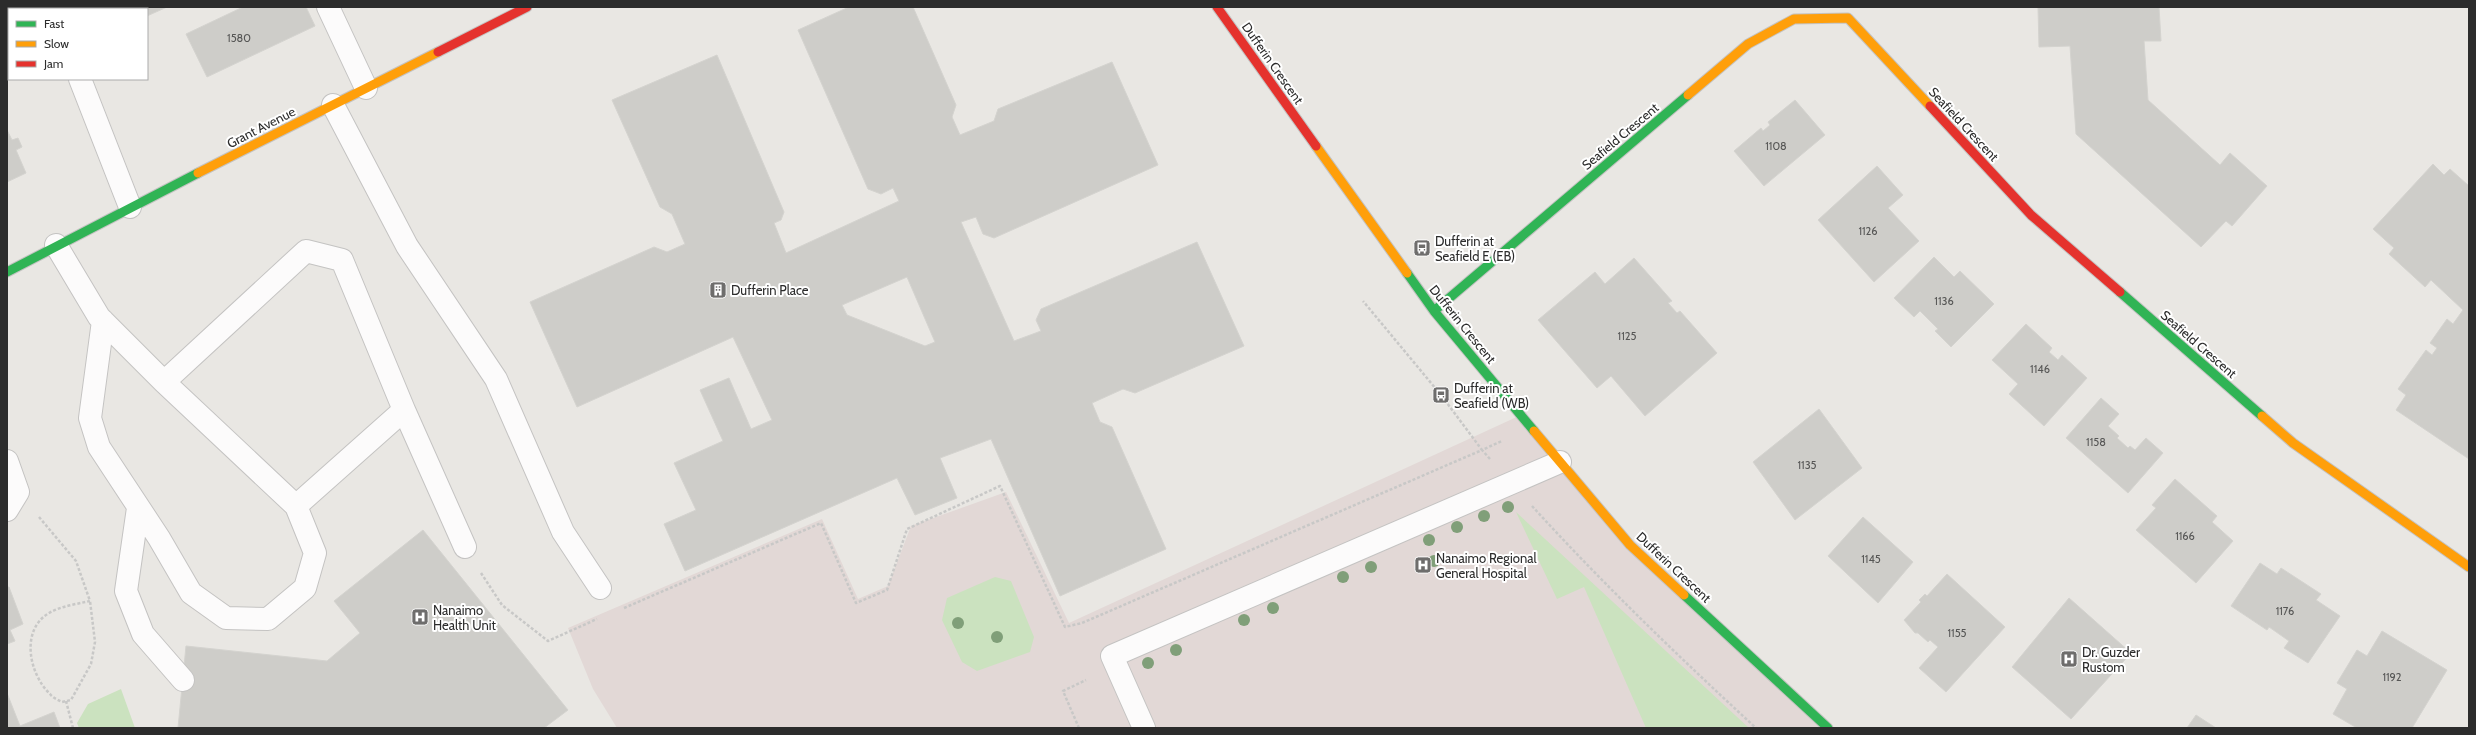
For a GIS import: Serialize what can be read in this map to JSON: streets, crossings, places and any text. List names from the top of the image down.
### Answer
{
  "streets": {
    "street": ["Dufferin Crescent", "Seafield Crescent", "Grant Avenue"]
  },
  "crossings": [
    ["Dufferin Crescent", "Seafield Crescent"]
  ],
  "places": {
    "bus stop": ["Dufferin at Seafield E (EB)", "Dufferin at Seafield (WB)"],
    "building": ["Dufferin Place"],
    "hospital": ["Nanaimo Regional General Hospital", "Nanaimo Health Unit", "Dr. Guzder Rustom"]
  },
  "house_numbers": [
    "1580",
    "1108",
    "1126",
    "1136",
    "1125",
    "1146",
    "1158",
    "1135",
    "1166",
    "1145",
    "1176",
    "1155",
    "1192"
  ],
  "legend": ["Fast", "Slow", "Jam"]
}
